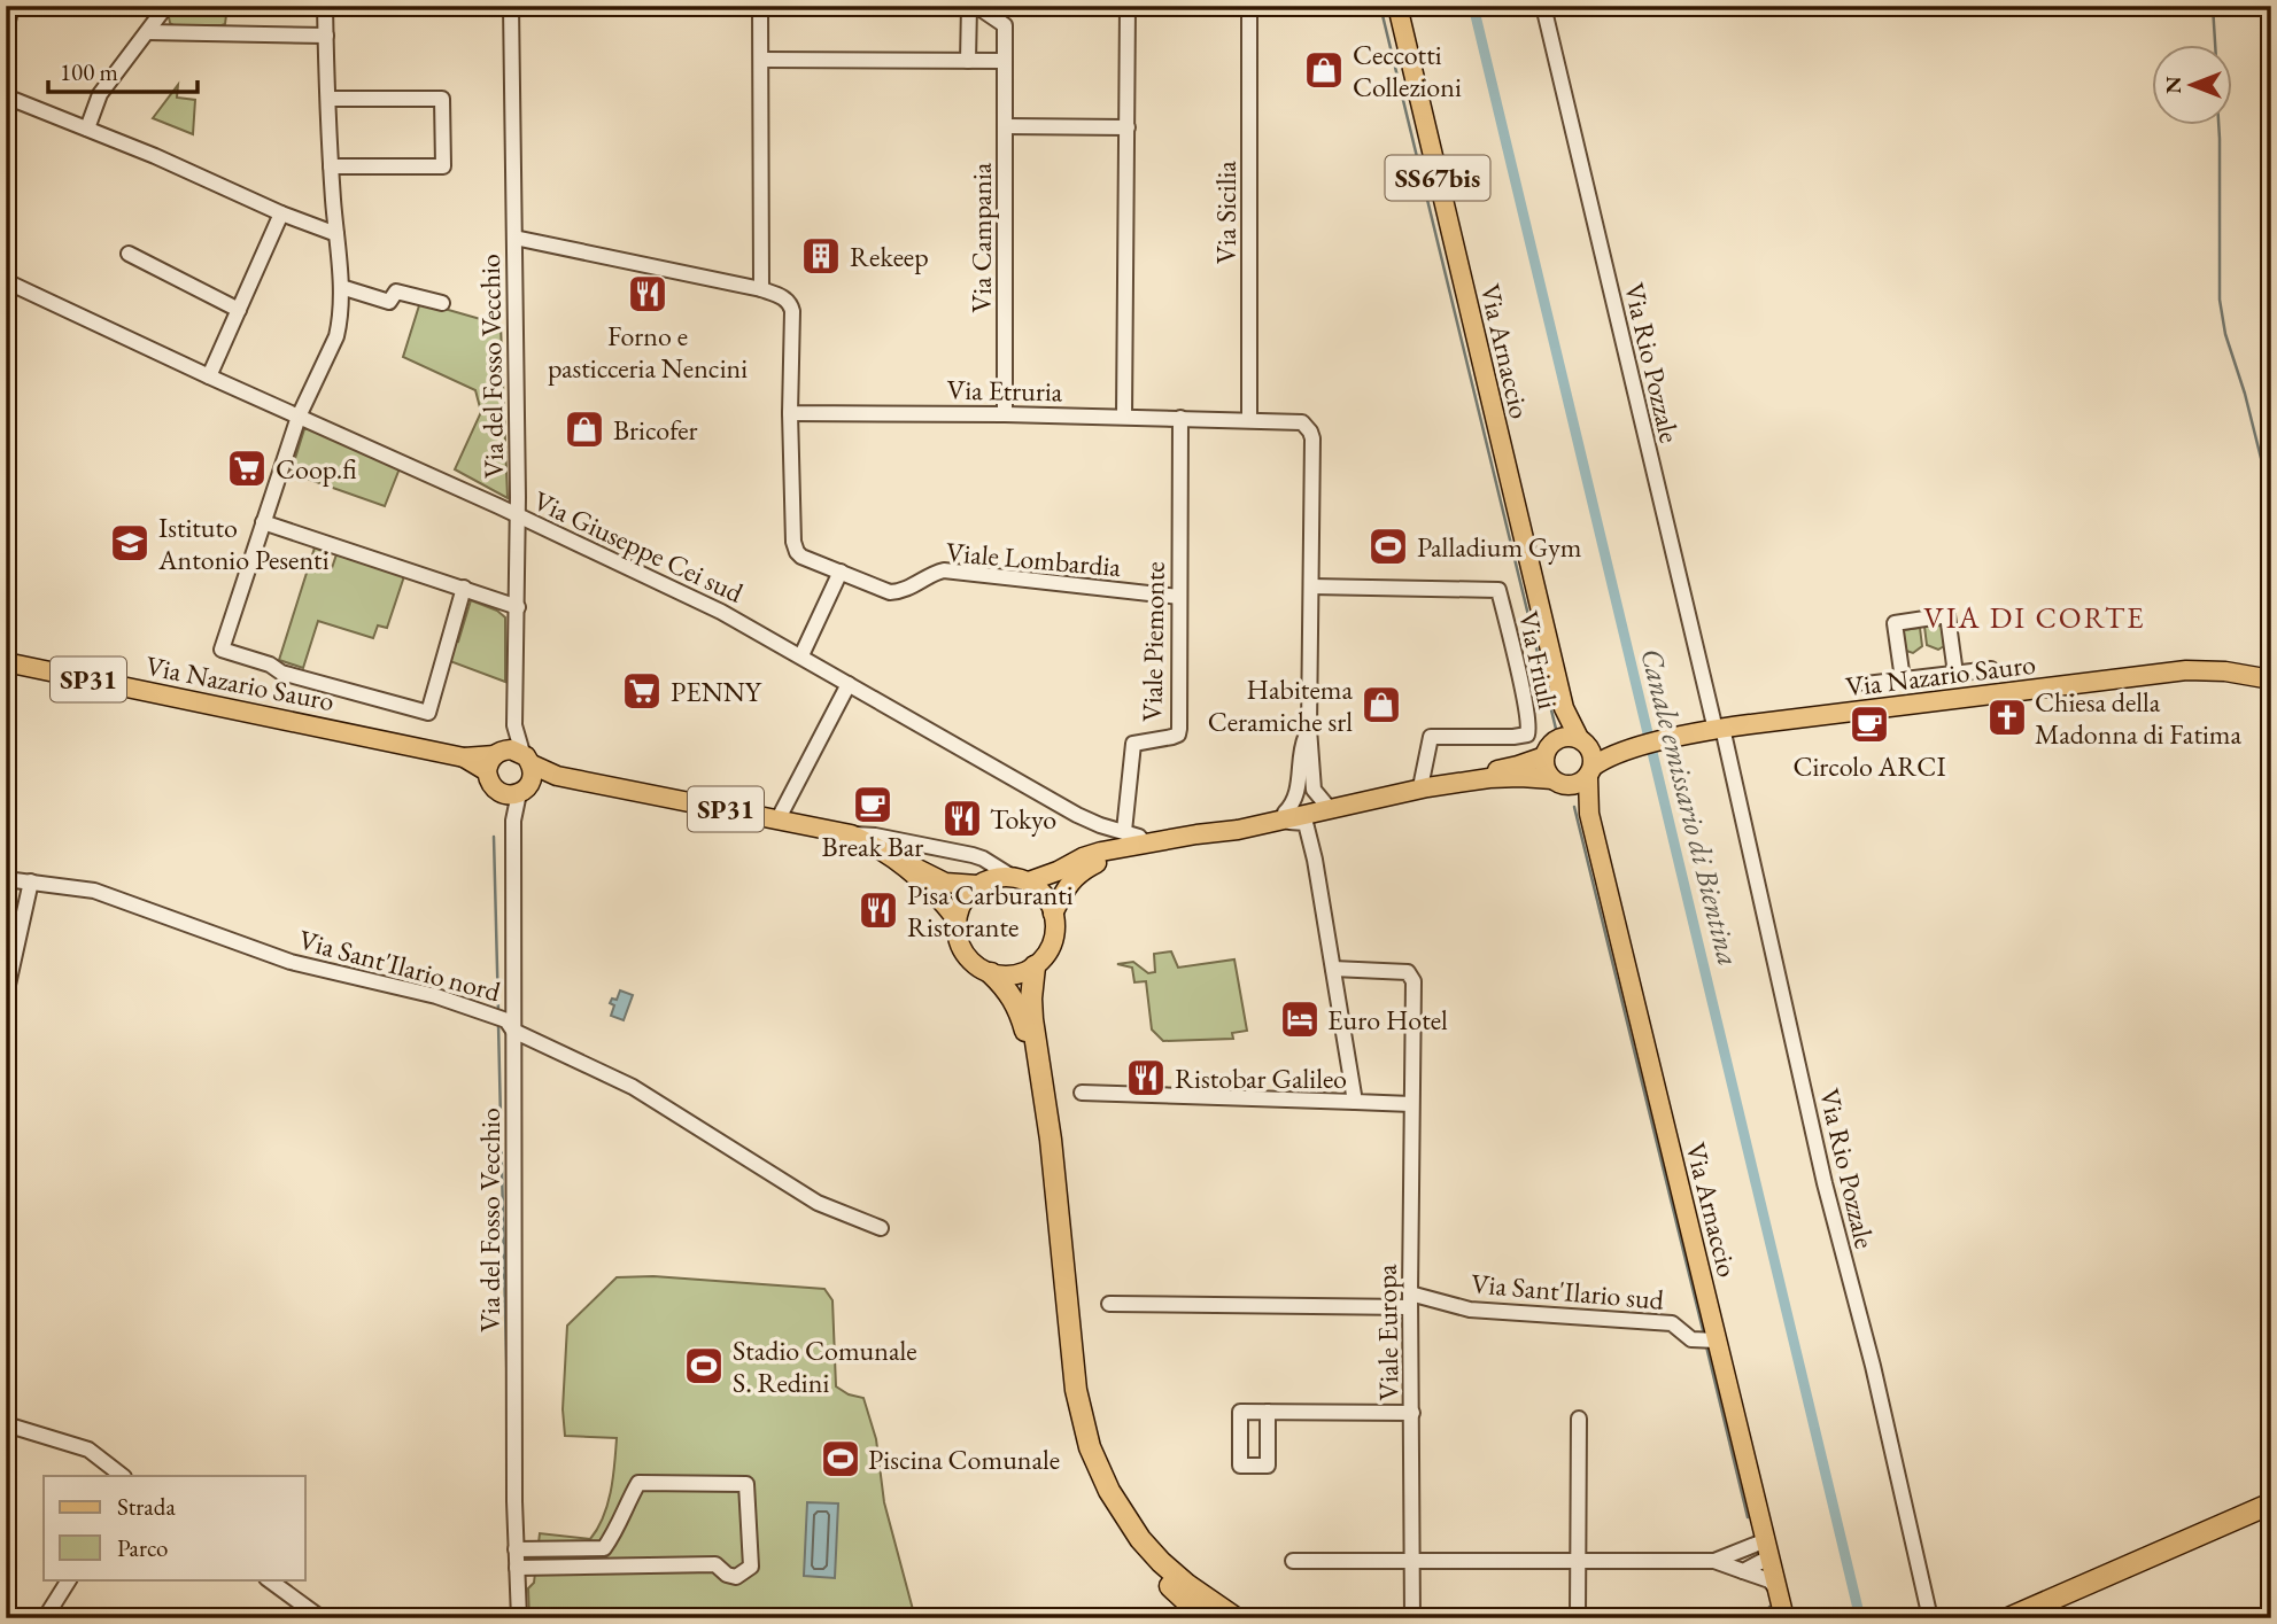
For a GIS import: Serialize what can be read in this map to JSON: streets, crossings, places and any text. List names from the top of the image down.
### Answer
{
  "streets": {
    "main road": [
      "SS67bis",
      "Via Arnaccio",
      "Via Nazario Sauro",
      "SP31"
    ],
    "street": [
      "Via Sicilia",
      "Via Campania",
      "Via Rio Pozzale",
      "Via del Fosso Vecchio",
      "Via Etruria",
      "Via Giuseppe Cei sud",
      "Viale Lombardia",
      "Viale Piemonte",
      "Via Friuli",
      "Via Sant'Ilario nord",
      "Via Sant'Ilario sud",
      "Viale Europa"
    ]
  },
  "crossings": [
    ["SS67bis", "Via Arnaccio"],
    ["SS67bis", "Via Nazario Sauro"],
    ["Via Sicilia", "Via Etruria"],
    ["Via Campania", "Via Etruria"],
    ["Via Arnaccio", "Via Nazario Sauro"],
    ["Via Arnaccio", "Via Sant'Ilario sud"],
    ["Via Rio Pozzale", "Via Nazario Sauro"],
    ["Via del Fosso Vecchio", "Via Giuseppe Cei sud"],
    ["Via del Fosso Vecchio", "Via Nazario Sauro"],
    ["Via del Fosso Vecchio", "Via Sant'Ilario nord"],
    ["Via Etruria", "Viale Lombardia"],
    ["Via Etruria", "Viale Piemonte"],
    ["Via Etruria", "Via Friuli"],
    ["Via Giuseppe Cei sud", "Viale Piemonte"],
    ["Viale Lombardia", "Viale Piemonte"],
    ["Via Sant'Ilario sud", "Viale Europa"]
  ],
  "districts": ["VIA DI CORTE"],
  "water": ["Canale emissario di Bientina"],
  "places": {
    "shop": ["Ceccotti Collezioni", "Bricofer", "Habitema Ceramiche srl"],
    "building": ["Rekeep"],
    "restaurant": [
      "Forno e pasticceria Nencini",
      "Tokyo",
      "Pisa Carburanti Ristorante",
      "Ristobar Galileo"
    ],
    "supermarket": ["Coop.fi", "PENNY"],
    "school or university": ["Istituto Antonio Pesenti"],
    "sports": ["Palladium Gym", "Stadio Comunale S. Redini", "Piscina Comunale"],
    "church": ["Chiesa della Madonna di Fatima"],
    "cafe": ["Circolo ARCI", "Break Bar"],
    "hotel": ["Euro Hotel"]
  },
  "legend": ["Strada", "Parco"],
  "scale_bar": "100 m",
  "north": "left"
}
